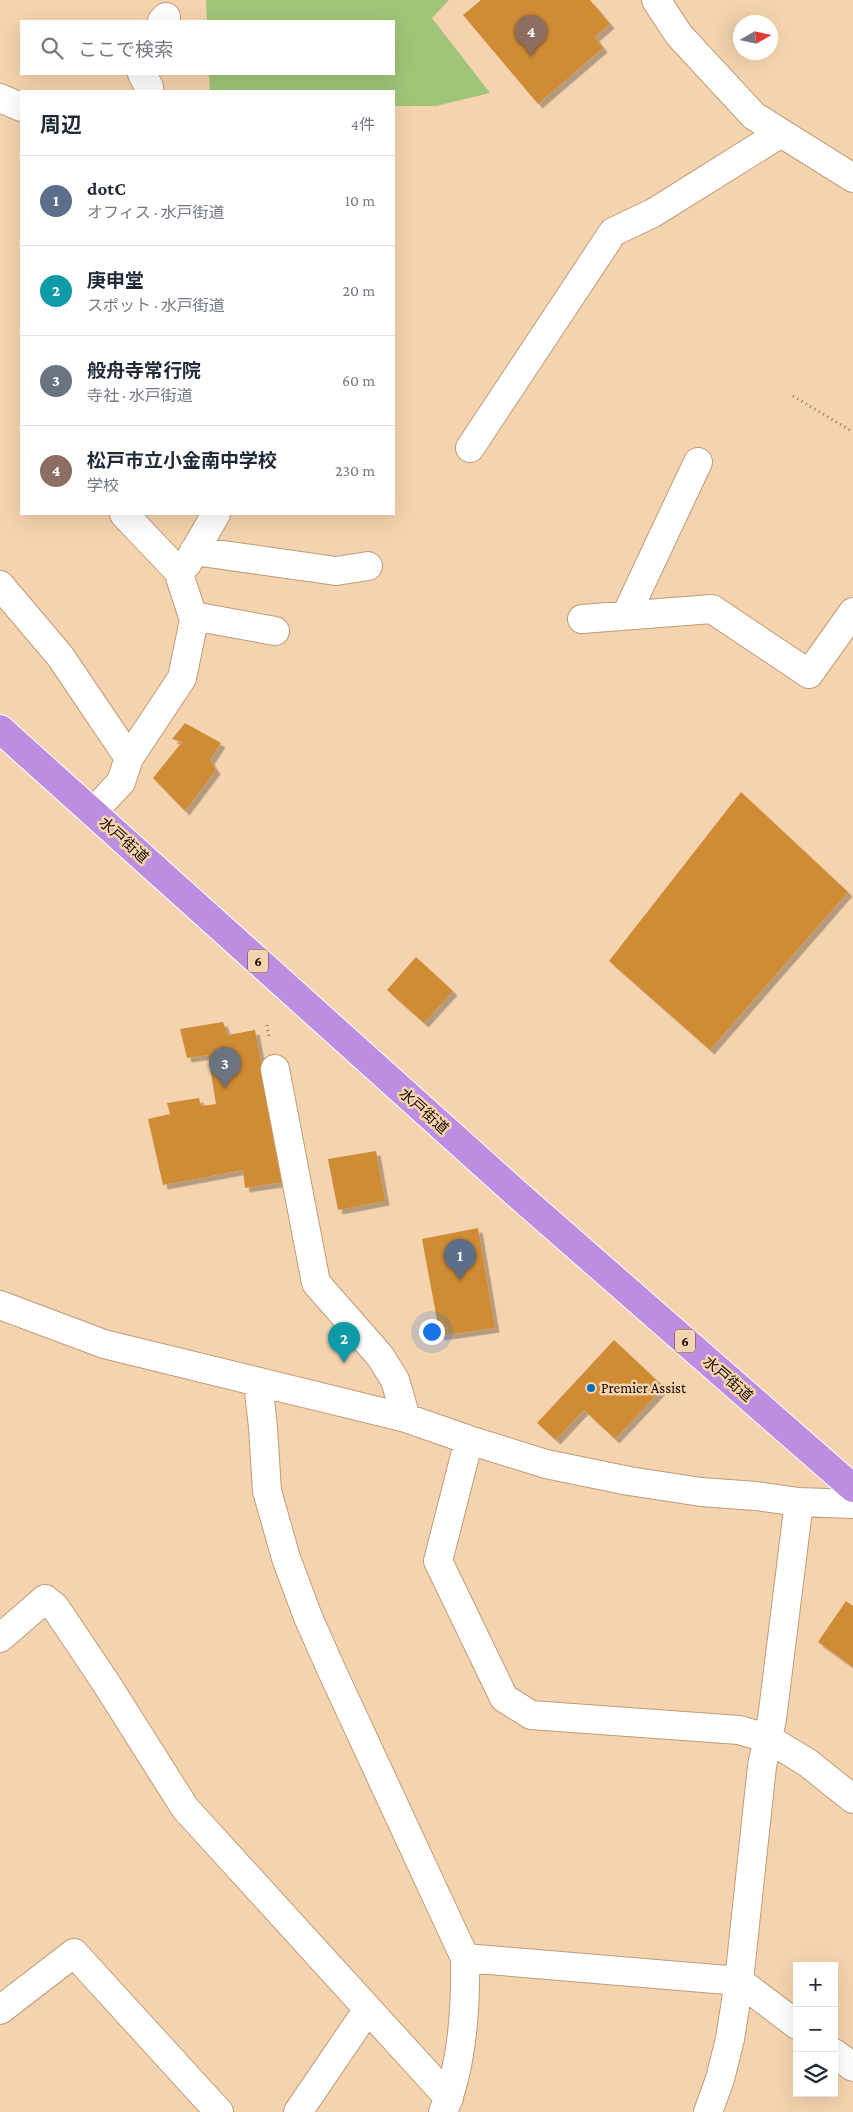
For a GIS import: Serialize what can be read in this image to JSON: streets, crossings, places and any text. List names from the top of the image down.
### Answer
{
  "streets": {
    "highway": ["水戸街道", "6"]
  },
  "places": ["Premier Assist"],
  "north": "right",
  "page": {
    "pins": [
      "4",
      "3",
      "1",
      "2"
    ],
    "search": "ここで検索",
    "heading": ["周辺", "4件"],
    "list": [
      {
        "mark": "1",
        "name": "dotC",
        "note": "オフィス · 水戸街道",
        "value": "10 m"
      },
      {
        "mark": "2",
        "name": "庚申堂",
        "note": "スポット · 水戸街道",
        "value": "20 m"
      },
      {
        "mark": "3",
        "name": "般舟寺常行院",
        "note": "寺社 · 水戸街道",
        "value": "60 m"
      },
      {
        "mark": "4",
        "name": "松戸市立小金南中学校",
        "note": "学校",
        "value": "230 m"
      }
    ],
    "map_buttons": ["+", "−"]
  }
}
